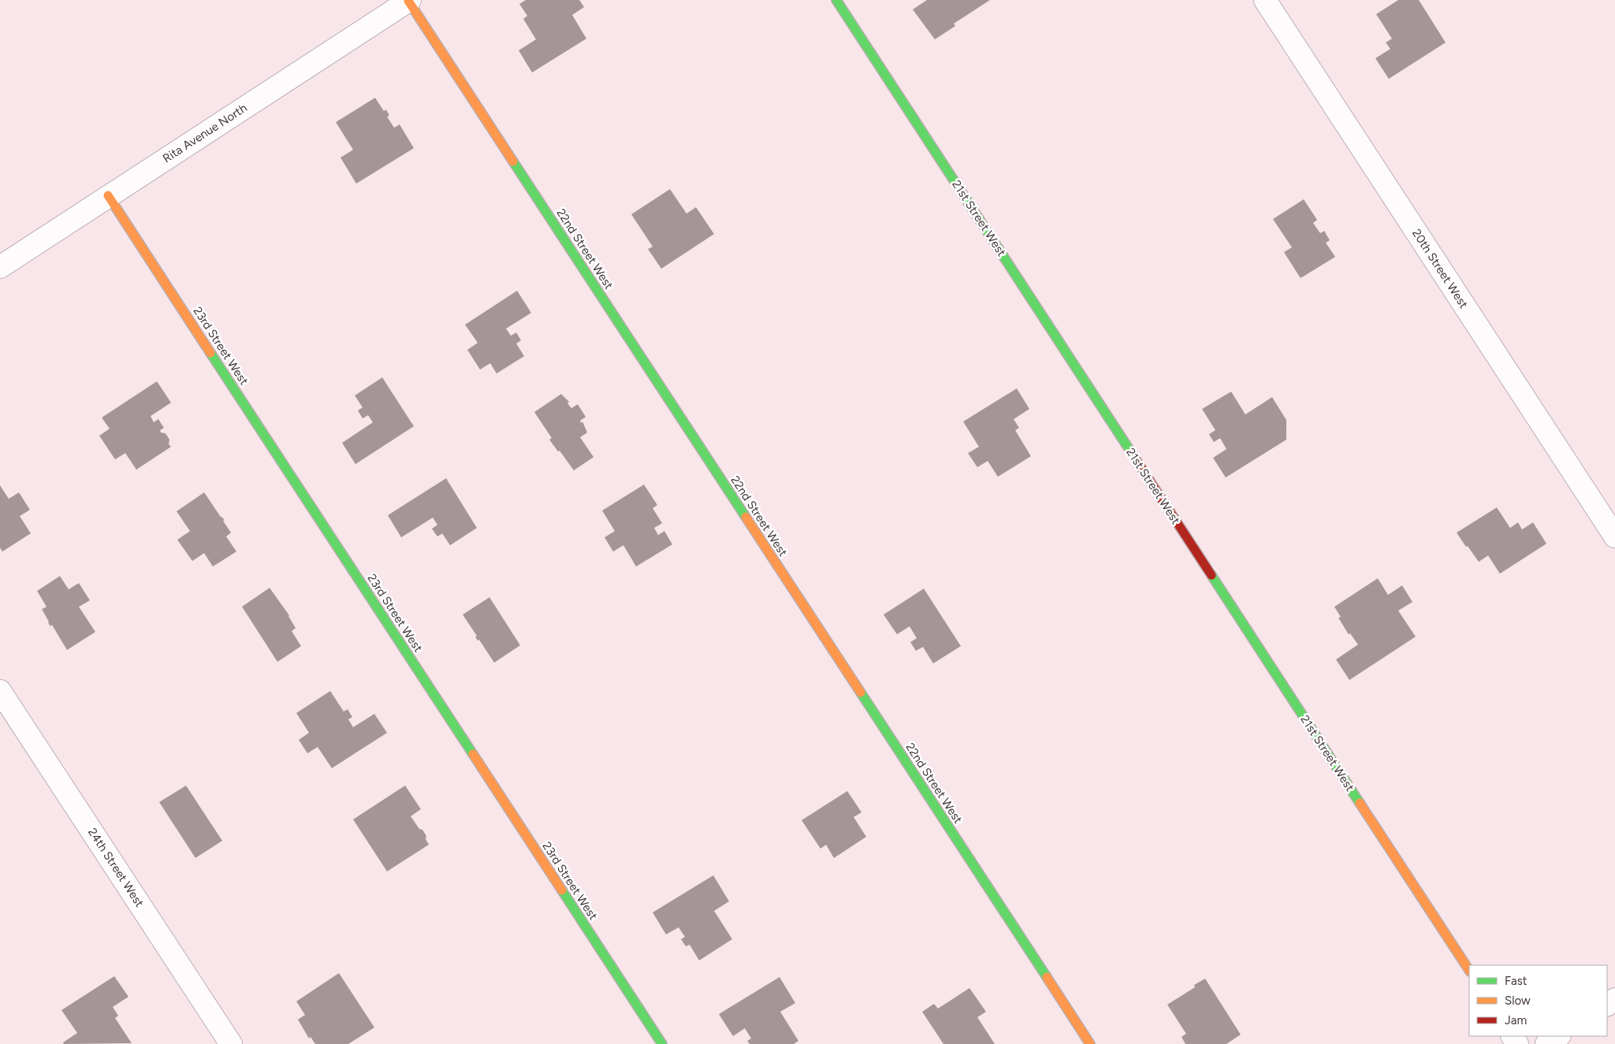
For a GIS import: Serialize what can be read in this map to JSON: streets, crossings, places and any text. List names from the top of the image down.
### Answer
{
  "streets": {
    "street": [
      "Rita Avenue North",
      "21st Street West",
      "22nd Street West",
      "20th Street West",
      "23rd Street West",
      "24th Street West"
    ]
  },
  "crossings": [
    ["Rita Avenue North", "22nd Street West"],
    ["Rita Avenue North", "23rd Street West"]
  ],
  "legend": ["Fast", "Slow", "Jam"]
}
